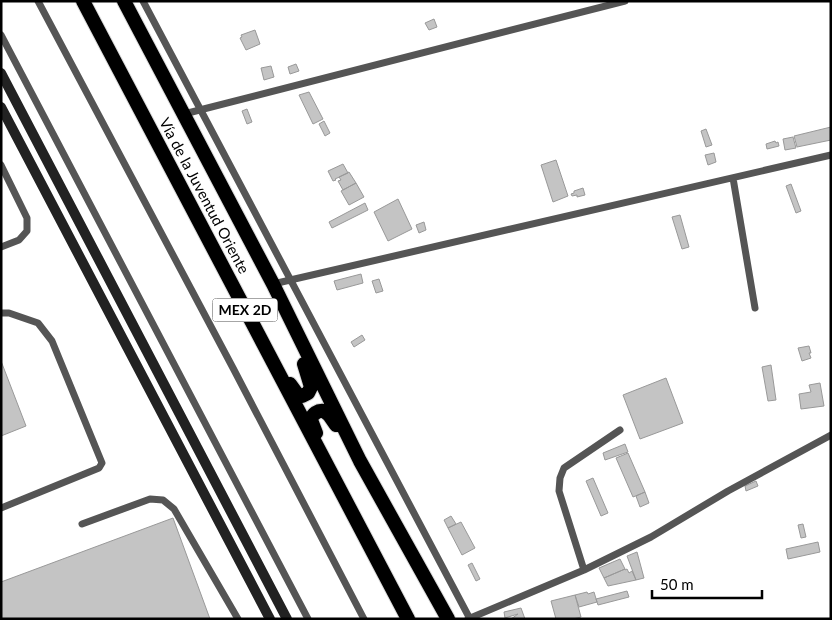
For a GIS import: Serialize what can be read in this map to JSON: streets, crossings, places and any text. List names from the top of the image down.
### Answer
{
  "streets": {
    "highway": ["Vía de la Juventud Oriente", "MEX 2D"]
  },
  "scale_bar": "50 m"
}
